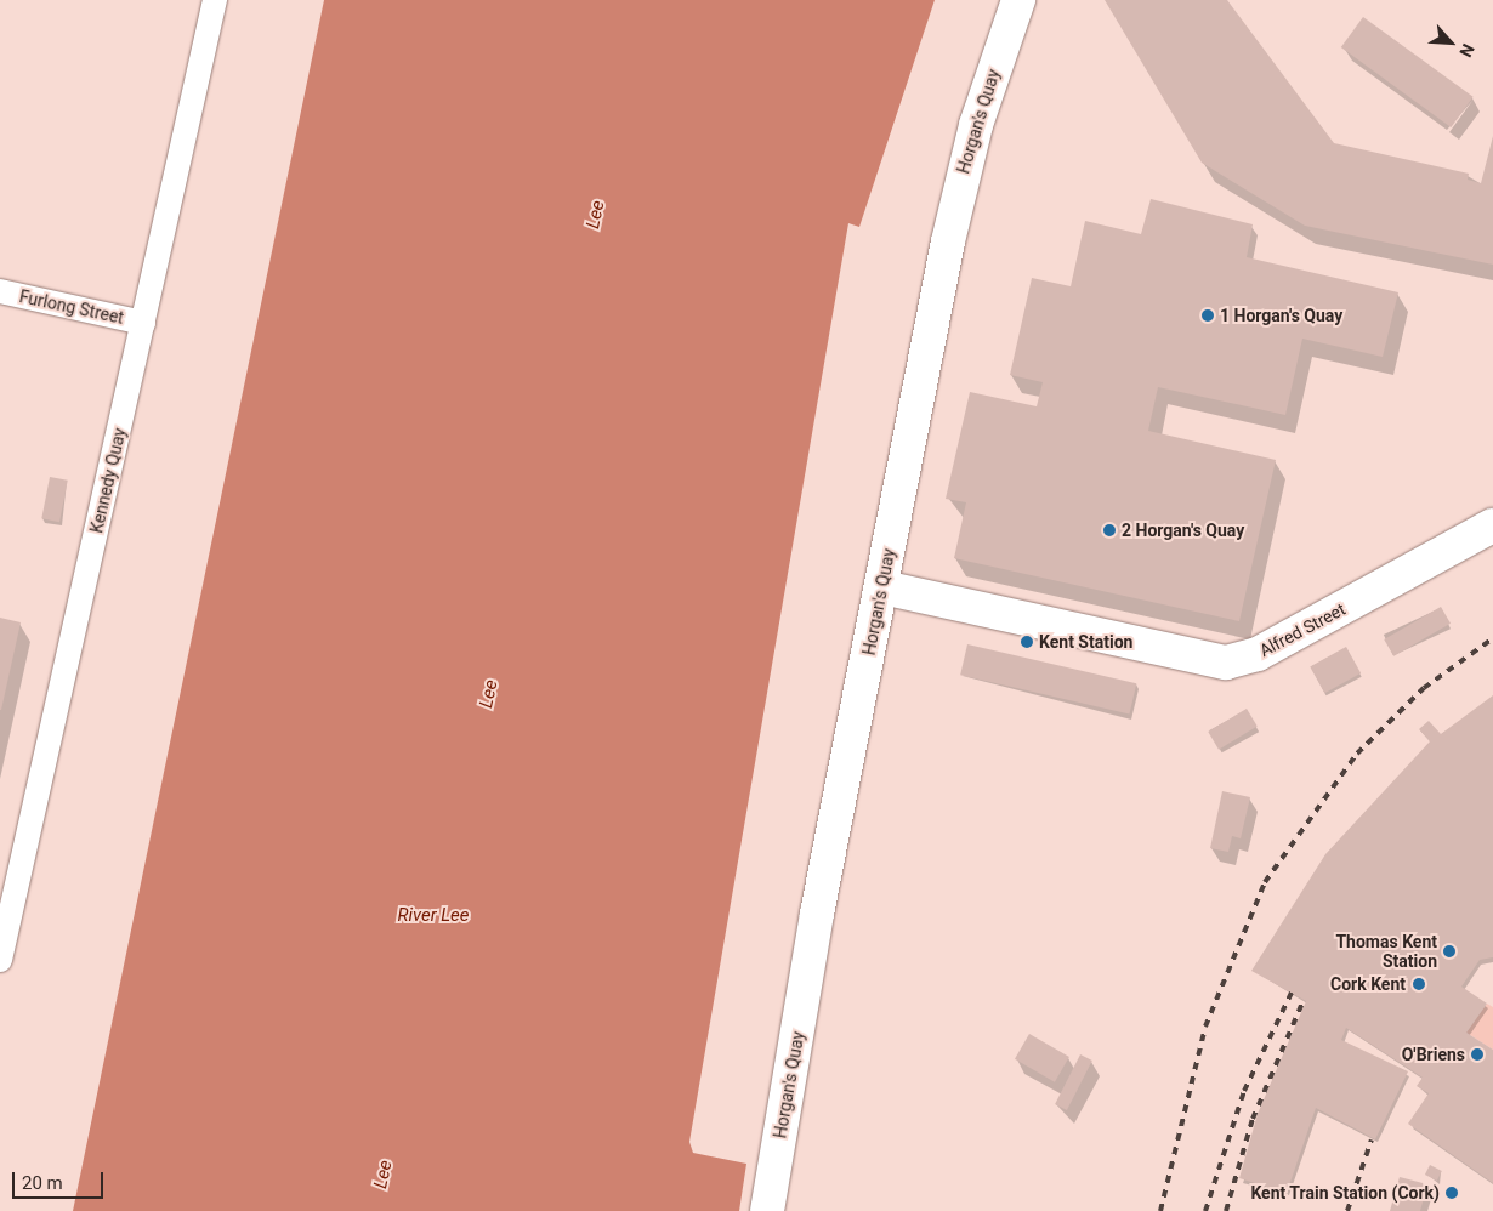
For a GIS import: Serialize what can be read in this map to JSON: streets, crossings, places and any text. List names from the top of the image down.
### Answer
{
  "streets": {
    "main road": ["Horgan's Quay", "Alfred Street"],
    "street": ["Furlong Street", "Kennedy Quay"]
  },
  "crossings": [
    ["Horgan's Quay", "Alfred Street"],
    ["Furlong Street", "Kennedy Quay"]
  ],
  "water": ["Lee", "River Lee"],
  "places": [
    "1 Horgan's Quay",
    "2 Horgan's Quay",
    "Kent Station",
    "Thomas Kent Station",
    "Cork Kent",
    "O'Briens",
    "Kent Train Station (Cork)"
  ],
  "scale_bar": "20 m",
  "north": "bottom right"
}
